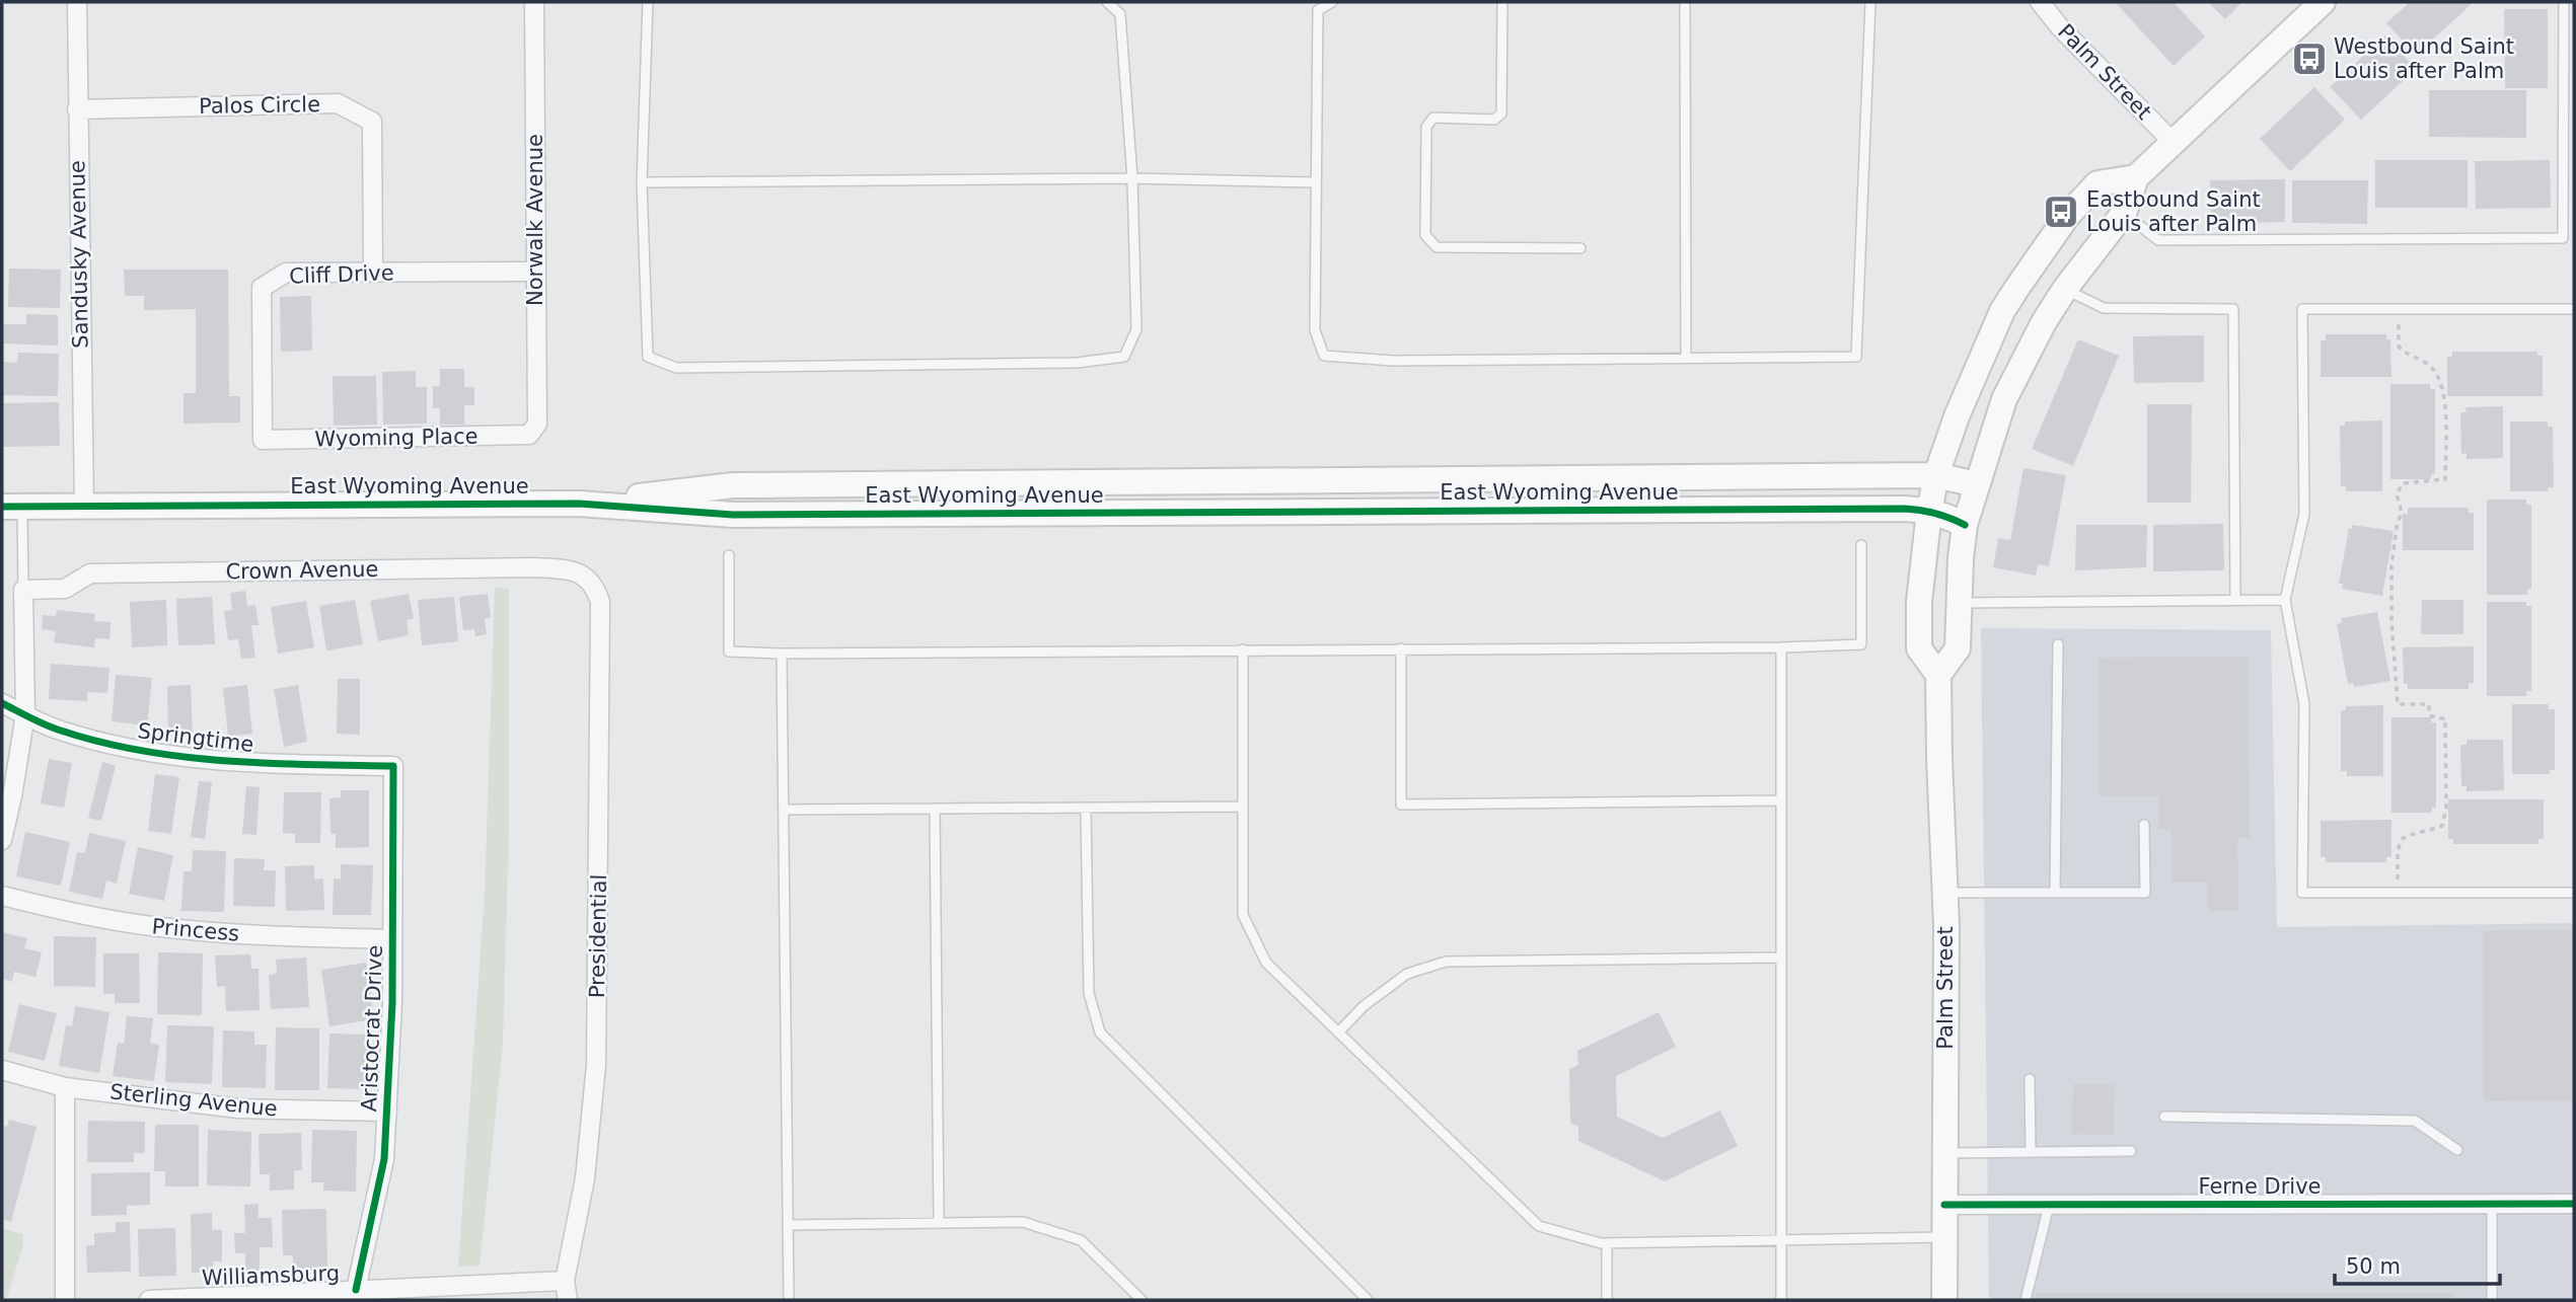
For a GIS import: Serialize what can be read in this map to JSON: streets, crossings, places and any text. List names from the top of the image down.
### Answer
{
  "streets": {
    "street": [
      "Palm Street",
      "Palos Circle",
      "Norwalk Avenue",
      "Sandusky Avenue",
      "Cliff Drive",
      "Wyoming Place",
      "East Wyoming Avenue",
      "Crown Avenue",
      "Springtime",
      "Princess",
      "Presidential",
      "Aristocrat Drive",
      "Sterling Avenue",
      "Ferne Drive",
      "Williamsburg"
    ]
  },
  "crossings": [
    ["Palm Street", "Ferne Drive"],
    ["Palos Circle", "Sandusky Avenue"],
    ["Palos Circle", "Cliff Drive"],
    ["Norwalk Avenue", "Cliff Drive"],
    ["Norwalk Avenue", "Wyoming Place"],
    ["Sandusky Avenue", "East Wyoming Avenue"],
    ["Cliff Drive", "Wyoming Place"],
    ["Crown Avenue", "Presidential"],
    ["Springtime", "Aristocrat Drive"],
    ["Princess", "Aristocrat Drive"],
    ["Presidential", "Williamsburg"],
    ["Aristocrat Drive", "Sterling Avenue"],
    ["Aristocrat Drive", "Williamsburg"]
  ],
  "places": {
    "bus stop": ["Westbound Saint Louis after Palm", "Eastbound Saint Louis after Palm"]
  },
  "scale_bar": "50 m"
}
